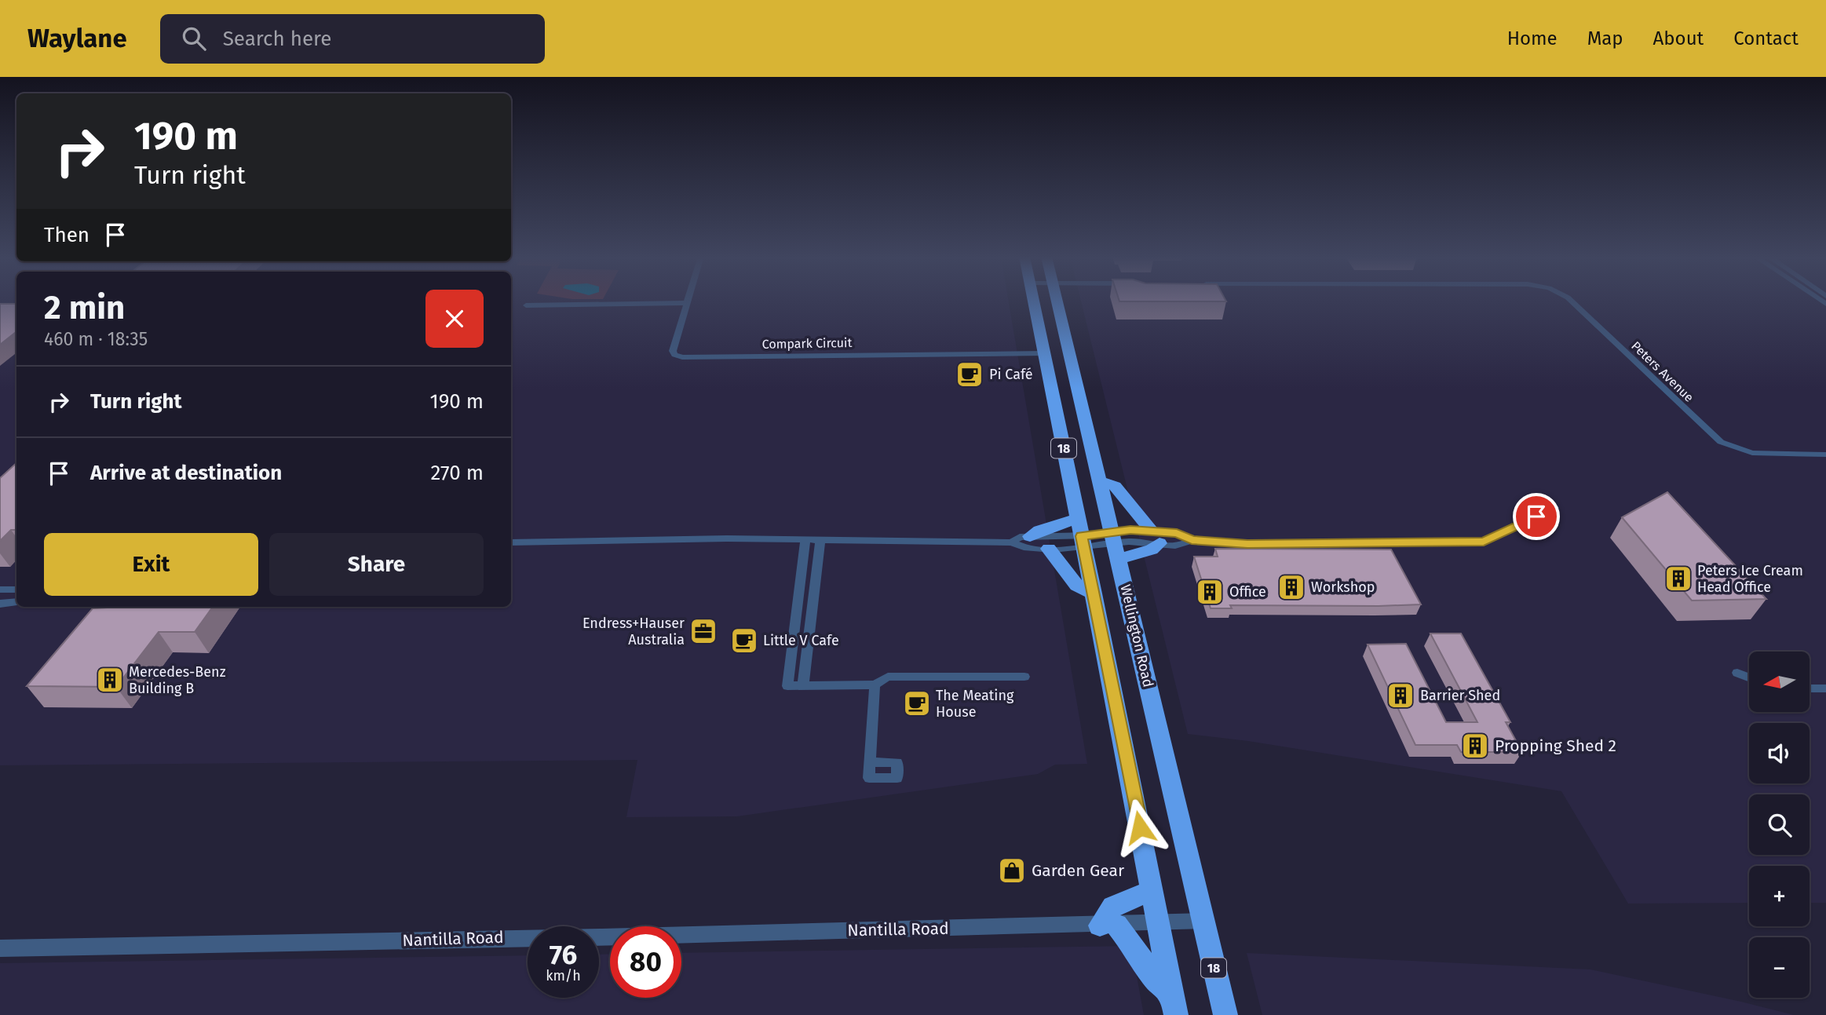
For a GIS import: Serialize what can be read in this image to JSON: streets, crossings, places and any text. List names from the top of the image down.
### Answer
{
  "streets": {
    "highway": ["18", "Wellington Road"],
    "street": ["Compark Circuit", "Peters Avenue", "Nantilla Road"]
  },
  "crossings": [
    ["Compark Circuit", "18"],
    ["18", "Nantilla Road"],
    ["Wellington Road", "Nantilla Road"]
  ],
  "places": {
    "cafe": ["Pi Café", "Little V Cafe", "The Meating House"],
    "building": [
      "Peters Ice Cream Head Office",
      "Workshop",
      "Office",
      "Mercedes-Benz Building B",
      "Barrier Shed",
      "Propping Shed 2"
    ],
    "office": ["Endress+Hauser Australia"],
    "shop": ["Garden Gear"]
  },
  "north": "left",
  "page": {
    "header": "Waylane",
    "search": "Search here",
    "nav": [
      "Home",
      "Map",
      "About",
      "Contact"
    ],
    "turn": ["190 m", "Turn right"],
    "then": "Then",
    "heading": ["2 min", "460 m · 18:35"],
    "list": [
      {
        "name": "Turn right",
        "value": "190 m"
      },
      {
        "name": "Arrive at destination",
        "value": "270 m"
      }
    ],
    "buttons": ["Exit", "Share"],
    "map_buttons": ["+", "−"],
    "speed": "76 km/h",
    "limit": "80"
  }
}
